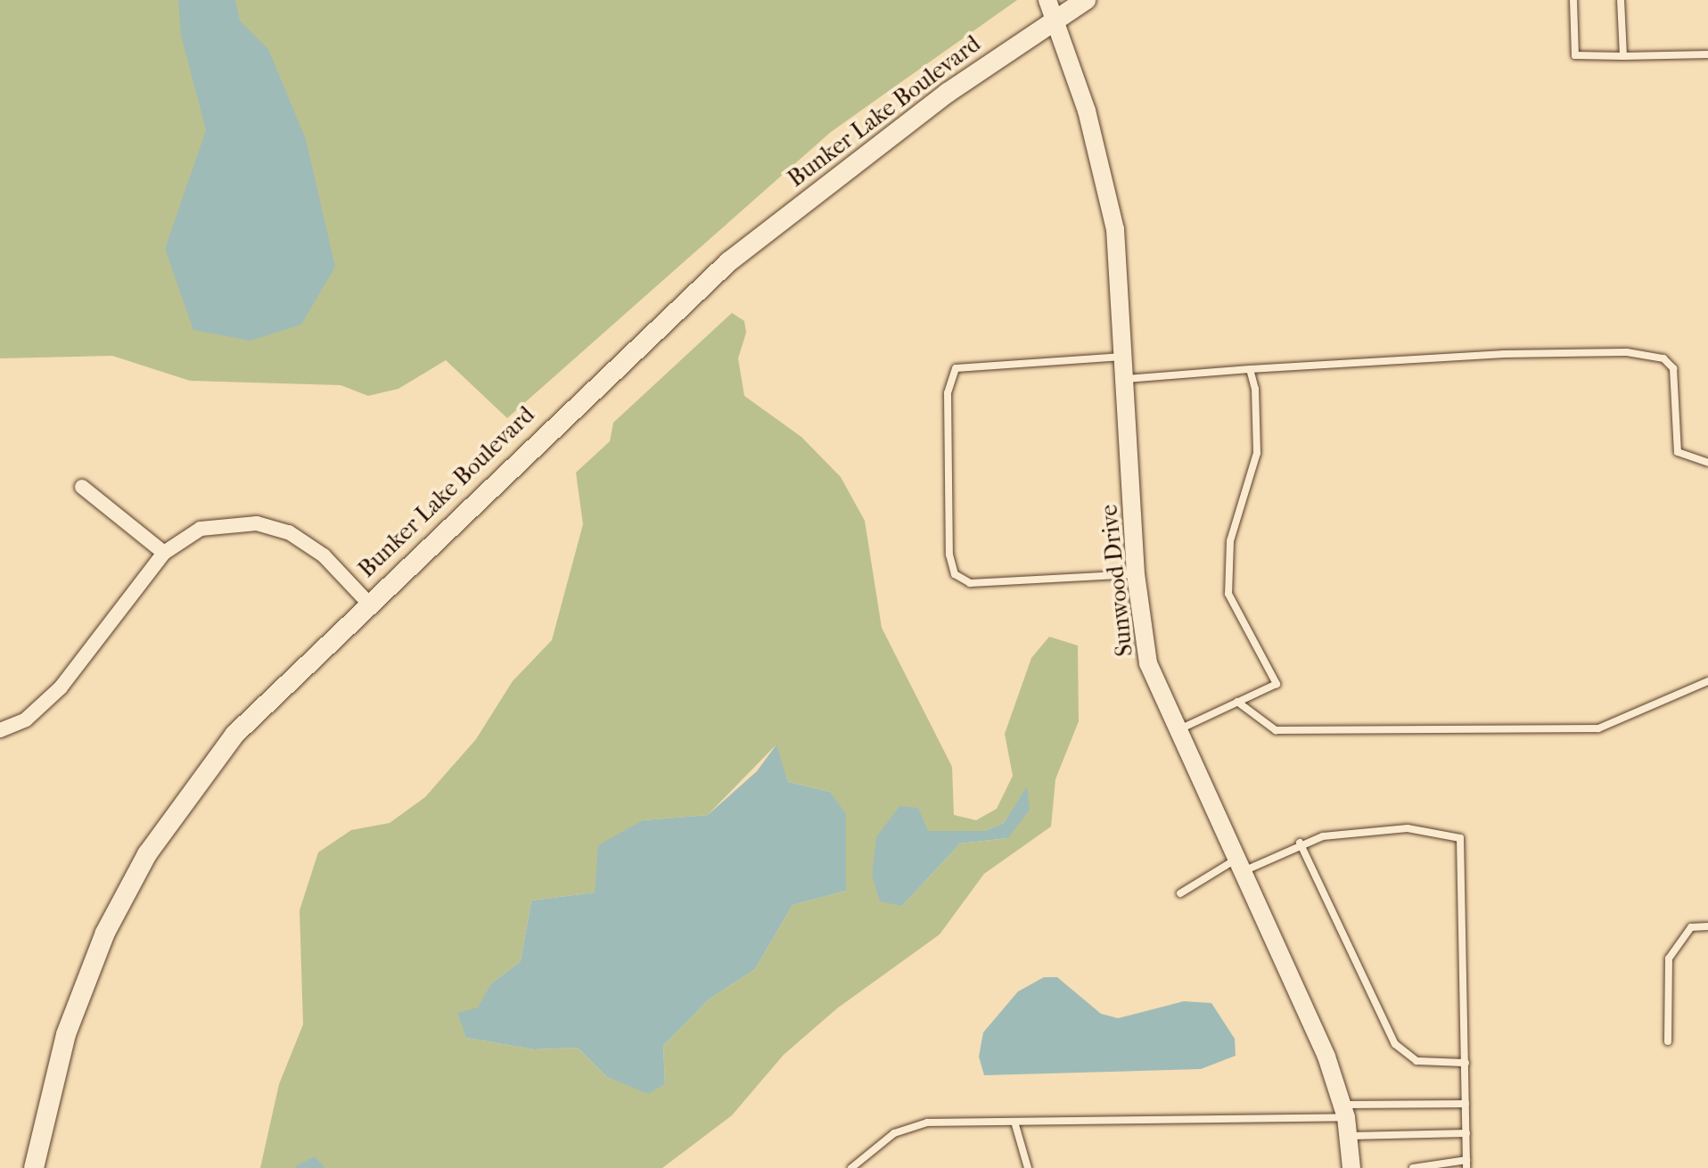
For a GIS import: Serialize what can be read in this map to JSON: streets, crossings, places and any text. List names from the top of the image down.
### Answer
{
  "streets": {
    "main road": ["Bunker Lake Boulevard"],
    "street": ["Sunwood Drive"]
  },
  "crossings": [
    ["Bunker Lake Boulevard", "Sunwood Drive"]
  ]
}
